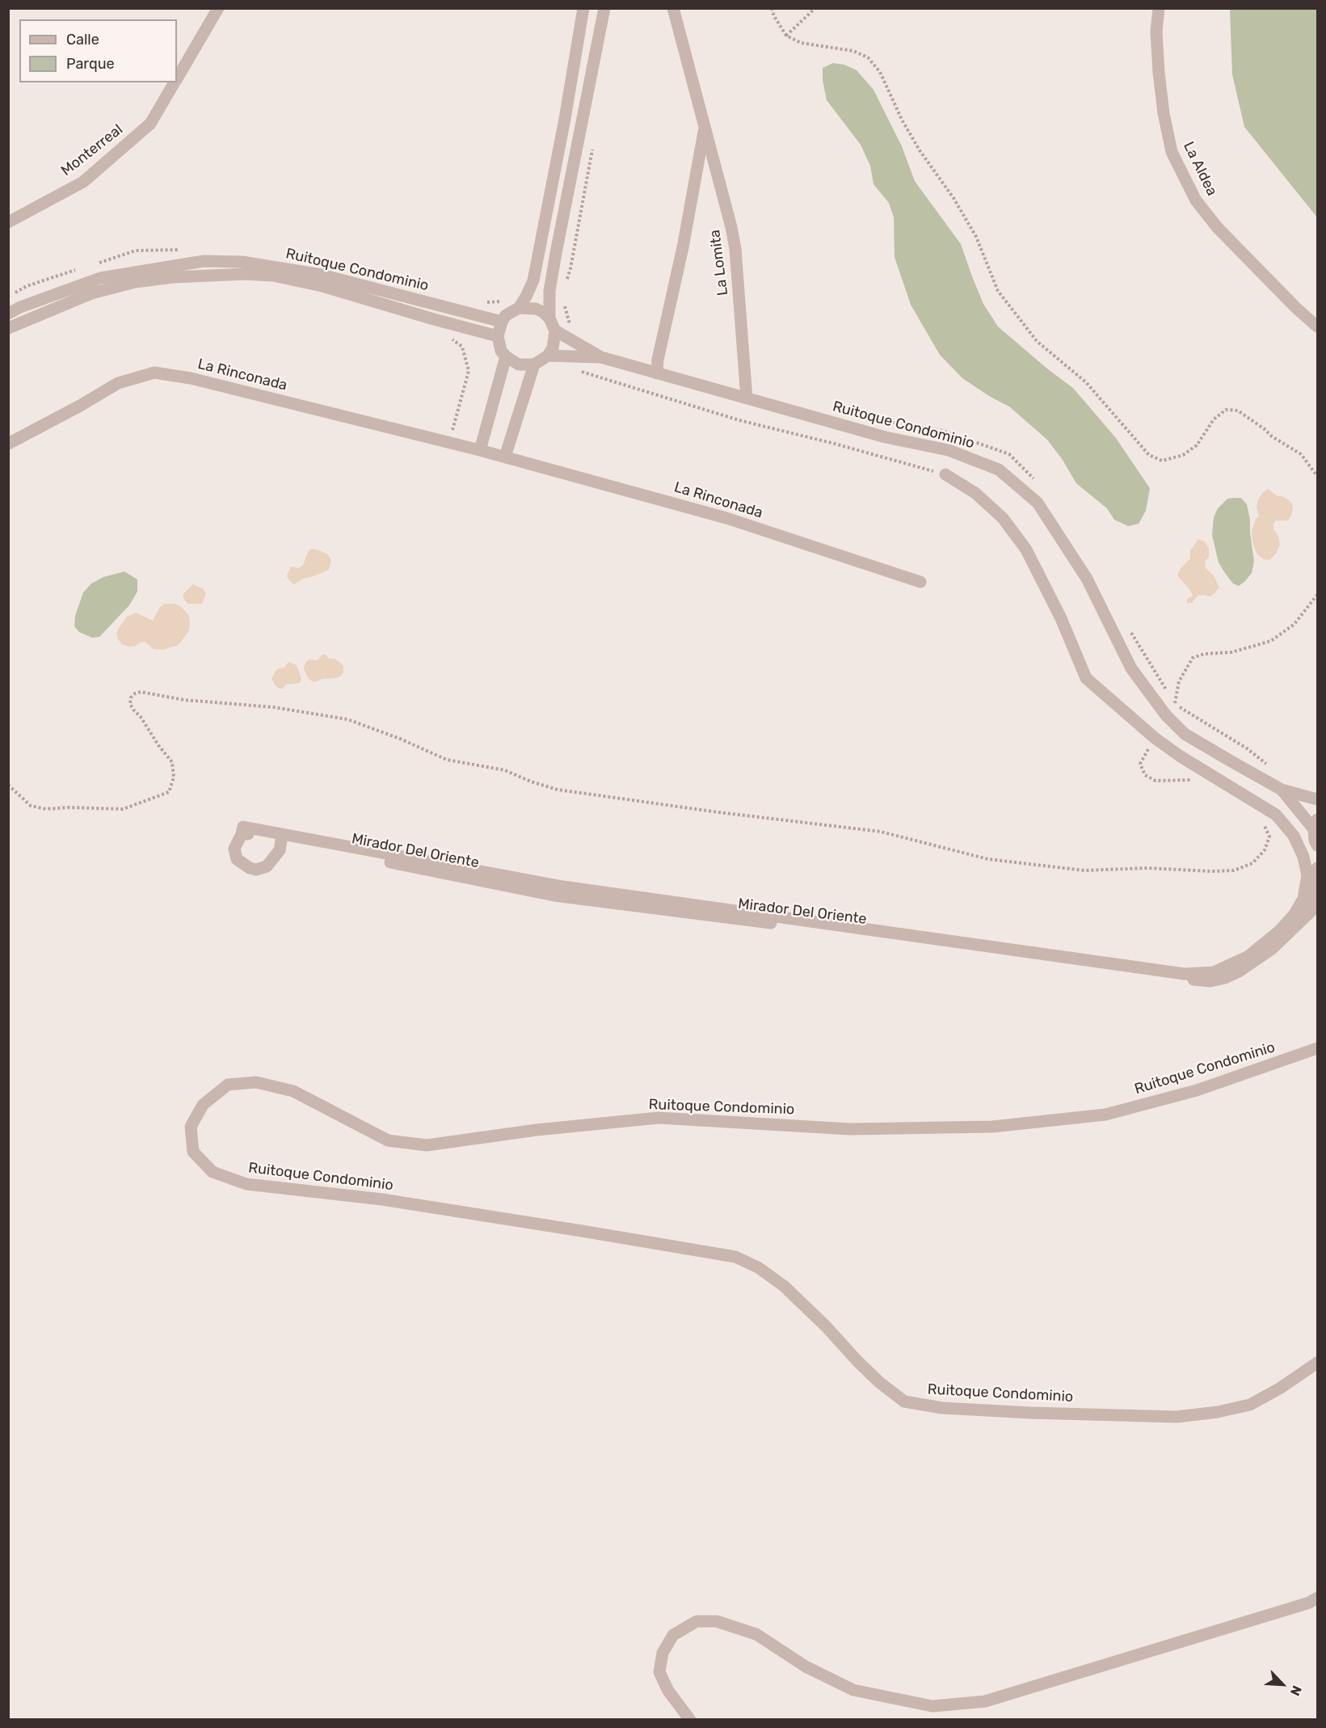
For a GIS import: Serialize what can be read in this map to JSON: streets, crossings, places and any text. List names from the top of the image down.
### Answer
{
  "streets": {
    "street": [
      "Monterreal",
      "La Aldea",
      "La Lomita",
      "Ruitoque Condominio",
      "La Rinconada",
      "Mirador Del Oriente"
    ]
  },
  "crossings": [
    ["La Lomita", "Ruitoque Condominio"]
  ],
  "legend": ["Calle", "Parque"],
  "north": "bottom right"
}
